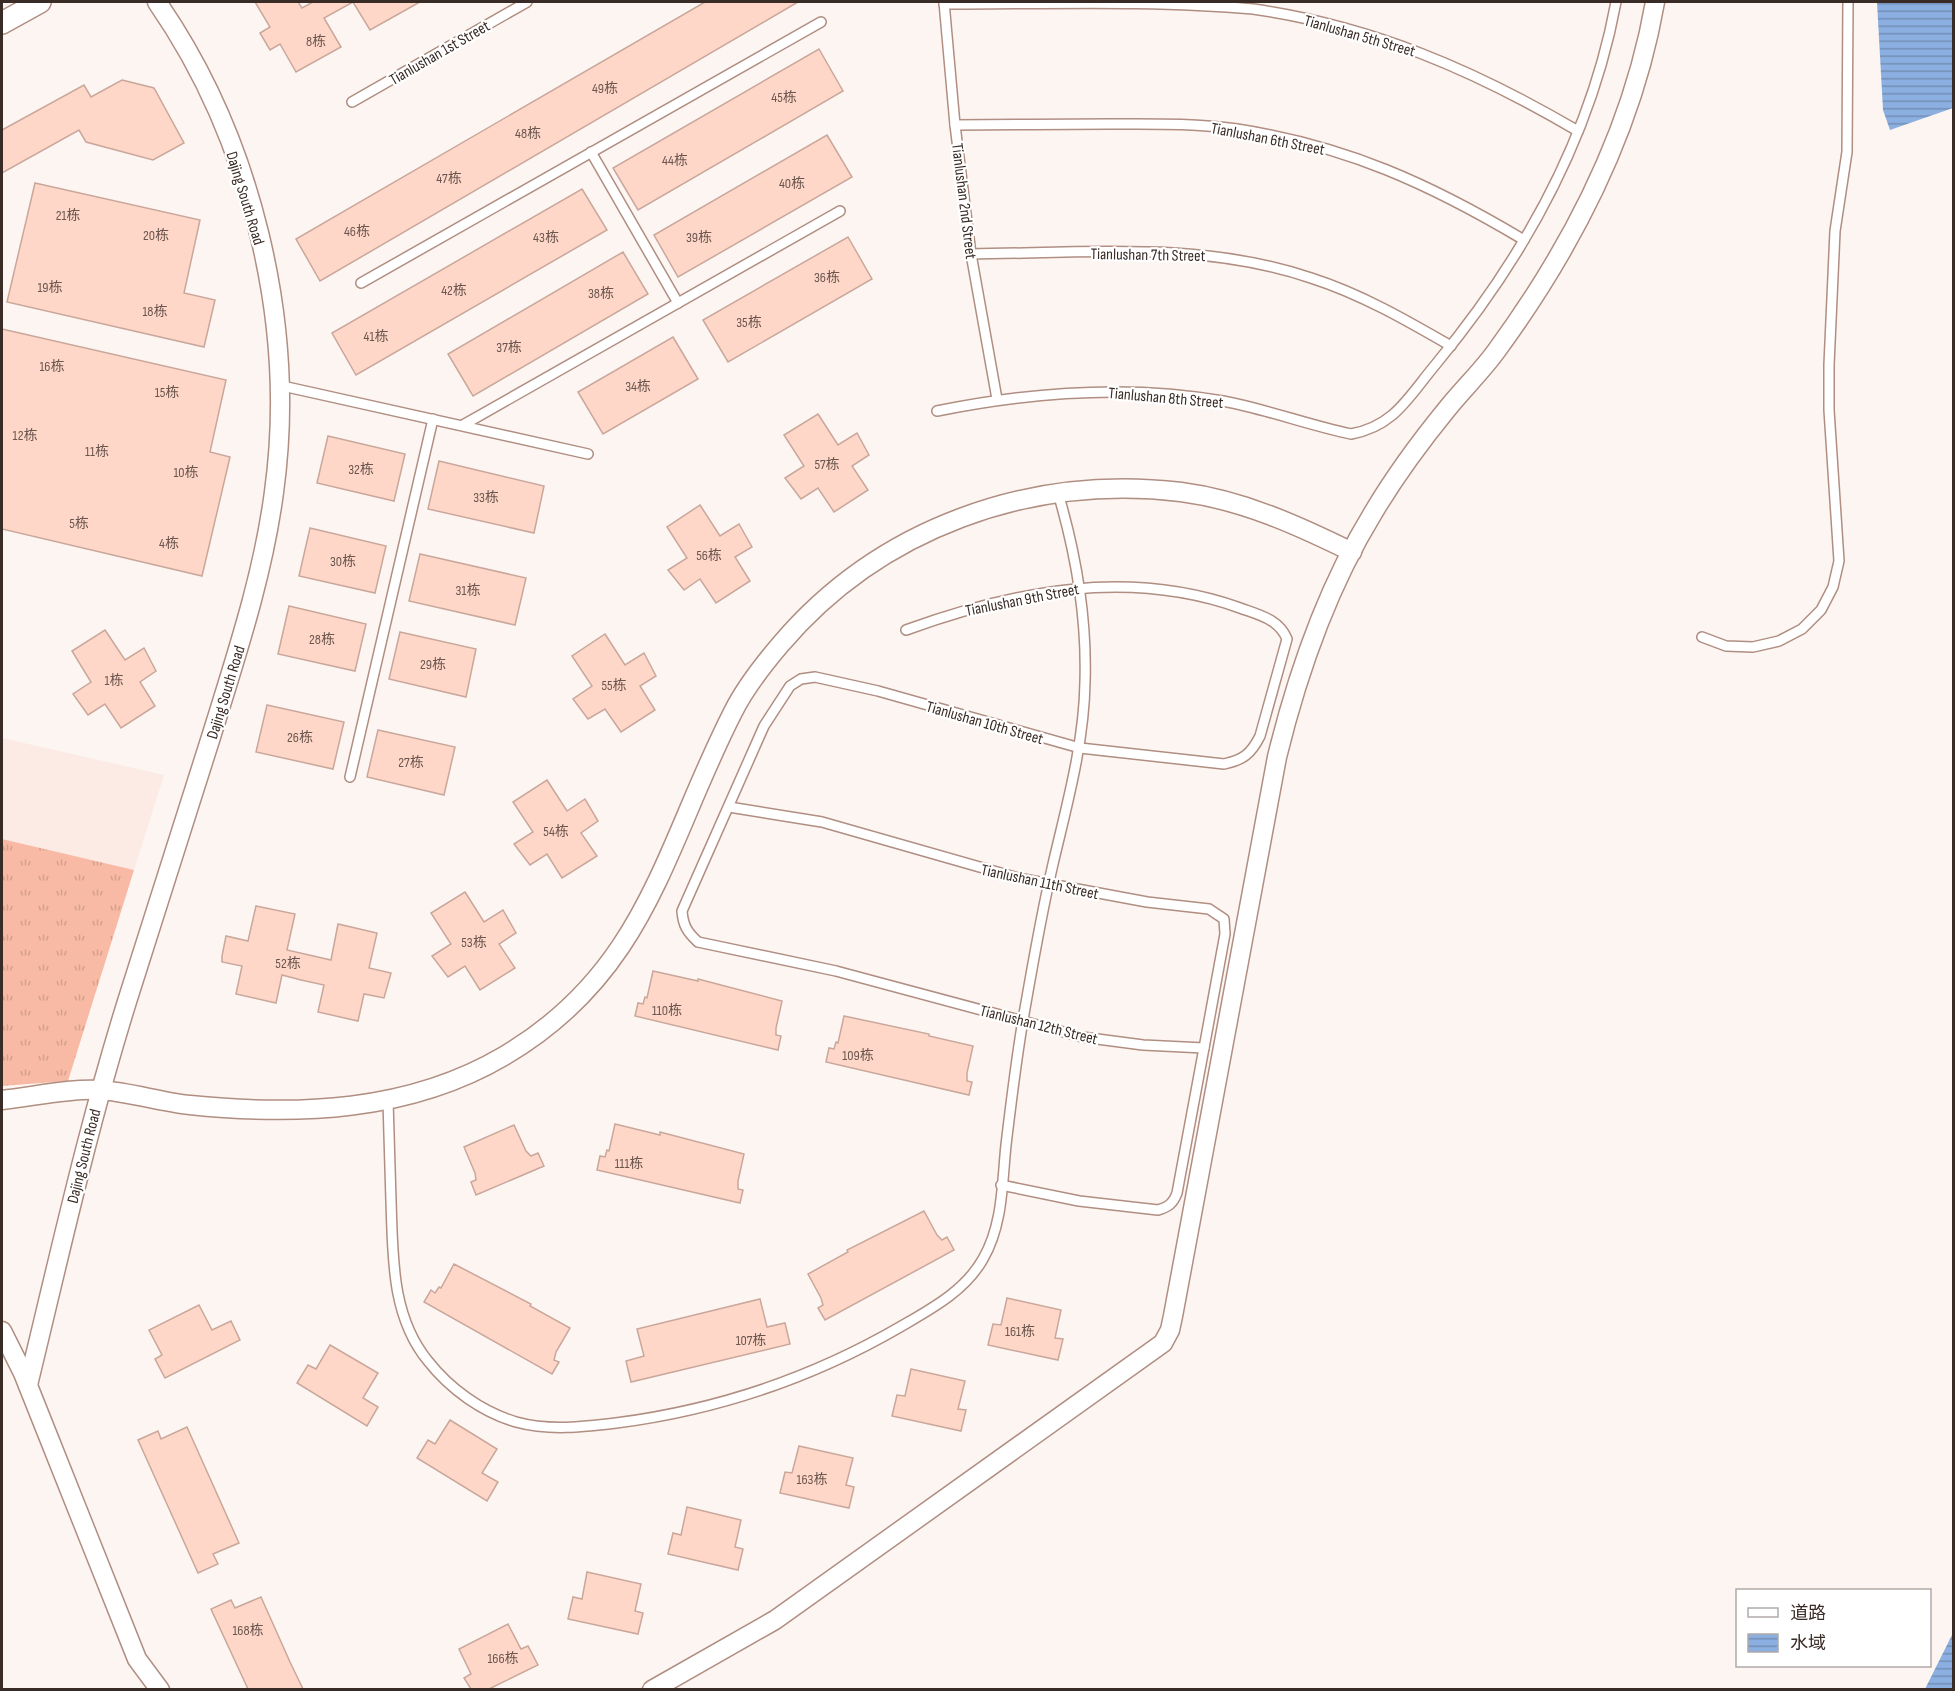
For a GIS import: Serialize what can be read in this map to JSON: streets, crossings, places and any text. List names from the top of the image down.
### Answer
{
  "streets": {
    "street": ["Dajing South Road"],
    "lane": [
      "Tianlushan 5th Street",
      "Tianlushan 1st Street",
      "Tianlushan 6th Street",
      "Tianlushan 2nd Street",
      "Tianlushan 7th Street",
      "Tianlushan 8th Street",
      "Tianlushan 9th Street",
      "Tianlushan 10th Street",
      "Tianlushan 11th Street",
      "Tianlushan 12th Street"
    ]
  },
  "crossings": [
    ["Tianlushan 5th Street", "Tianlushan 2nd Street"],
    ["Tianlushan 6th Street", "Tianlushan 2nd Street"],
    ["Tianlushan 2nd Street", "Tianlushan 7th Street"],
    ["Tianlushan 2nd Street", "Tianlushan 8th Street"],
    ["Tianlushan 7th Street", "Tianlushan 8th Street"],
    ["Tianlushan 9th Street", "Tianlushan 10th Street"],
    ["Tianlushan 10th Street", "Tianlushan 11th Street"],
    ["Tianlushan 10th Street", "Tianlushan 12th Street"],
    ["Tianlushan 11th Street", "Tianlushan 12th Street"]
  ],
  "house_numbers": [
    "8栋",
    "49栋",
    "45栋",
    "48栋",
    "44栋",
    "47栋",
    "40栋",
    "21栋",
    "46栋",
    "20栋",
    "43栋",
    "39栋",
    "36栋",
    "19栋",
    "42栋",
    "38栋",
    "18栋",
    "35栋",
    "41栋",
    "37栋",
    "16栋",
    "34栋",
    "15栋",
    "12栋",
    "11栋",
    "57栋",
    "32栋",
    "10栋",
    "33栋",
    "5栋",
    "4栋",
    "56栋",
    "30栋",
    "31栋",
    "28栋",
    "29栋",
    "1栋",
    "55栋",
    "26栋",
    "27栋",
    "54栋",
    "53栋",
    "52栋",
    "110栋",
    "109栋",
    "111栋",
    "161栋",
    "107栋",
    "163栋",
    "168栋",
    "166栋"
  ],
  "legend": ["道路", "水域"]
}
